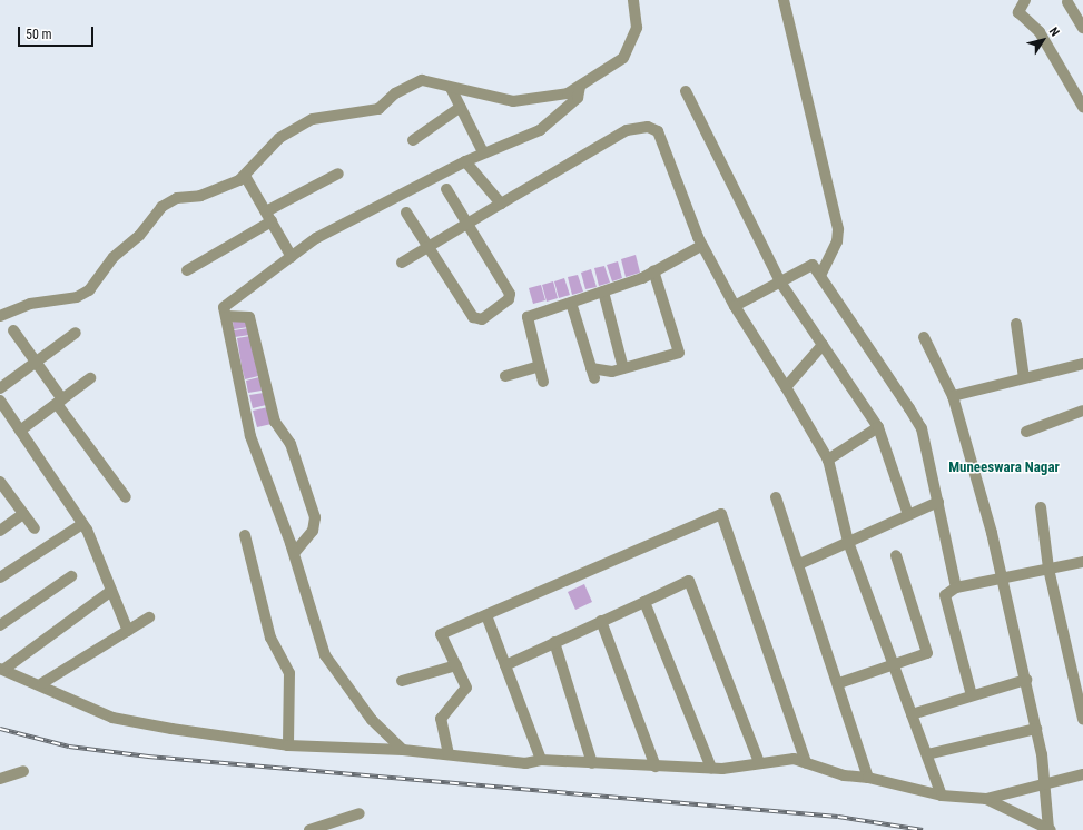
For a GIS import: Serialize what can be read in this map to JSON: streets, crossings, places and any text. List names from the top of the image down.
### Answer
{
  "districts": ["Muneeswara Nagar"],
  "scale_bar": "50 m",
  "north": "top right"
}
